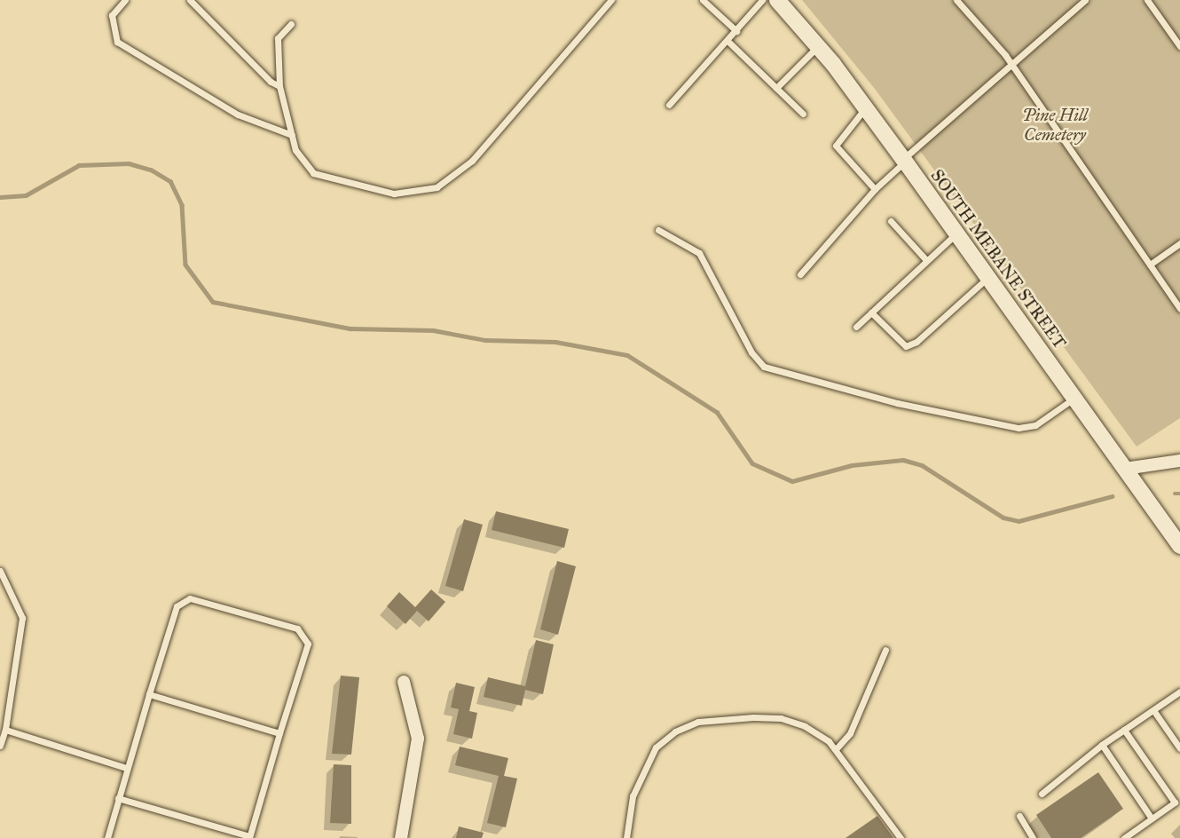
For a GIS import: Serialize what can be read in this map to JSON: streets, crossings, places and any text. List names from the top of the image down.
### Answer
{
  "streets": {
    "street": ["SOUTH MEBANE STREET"]
  },
  "parks": ["Pine Hill Cemetery"]
}
